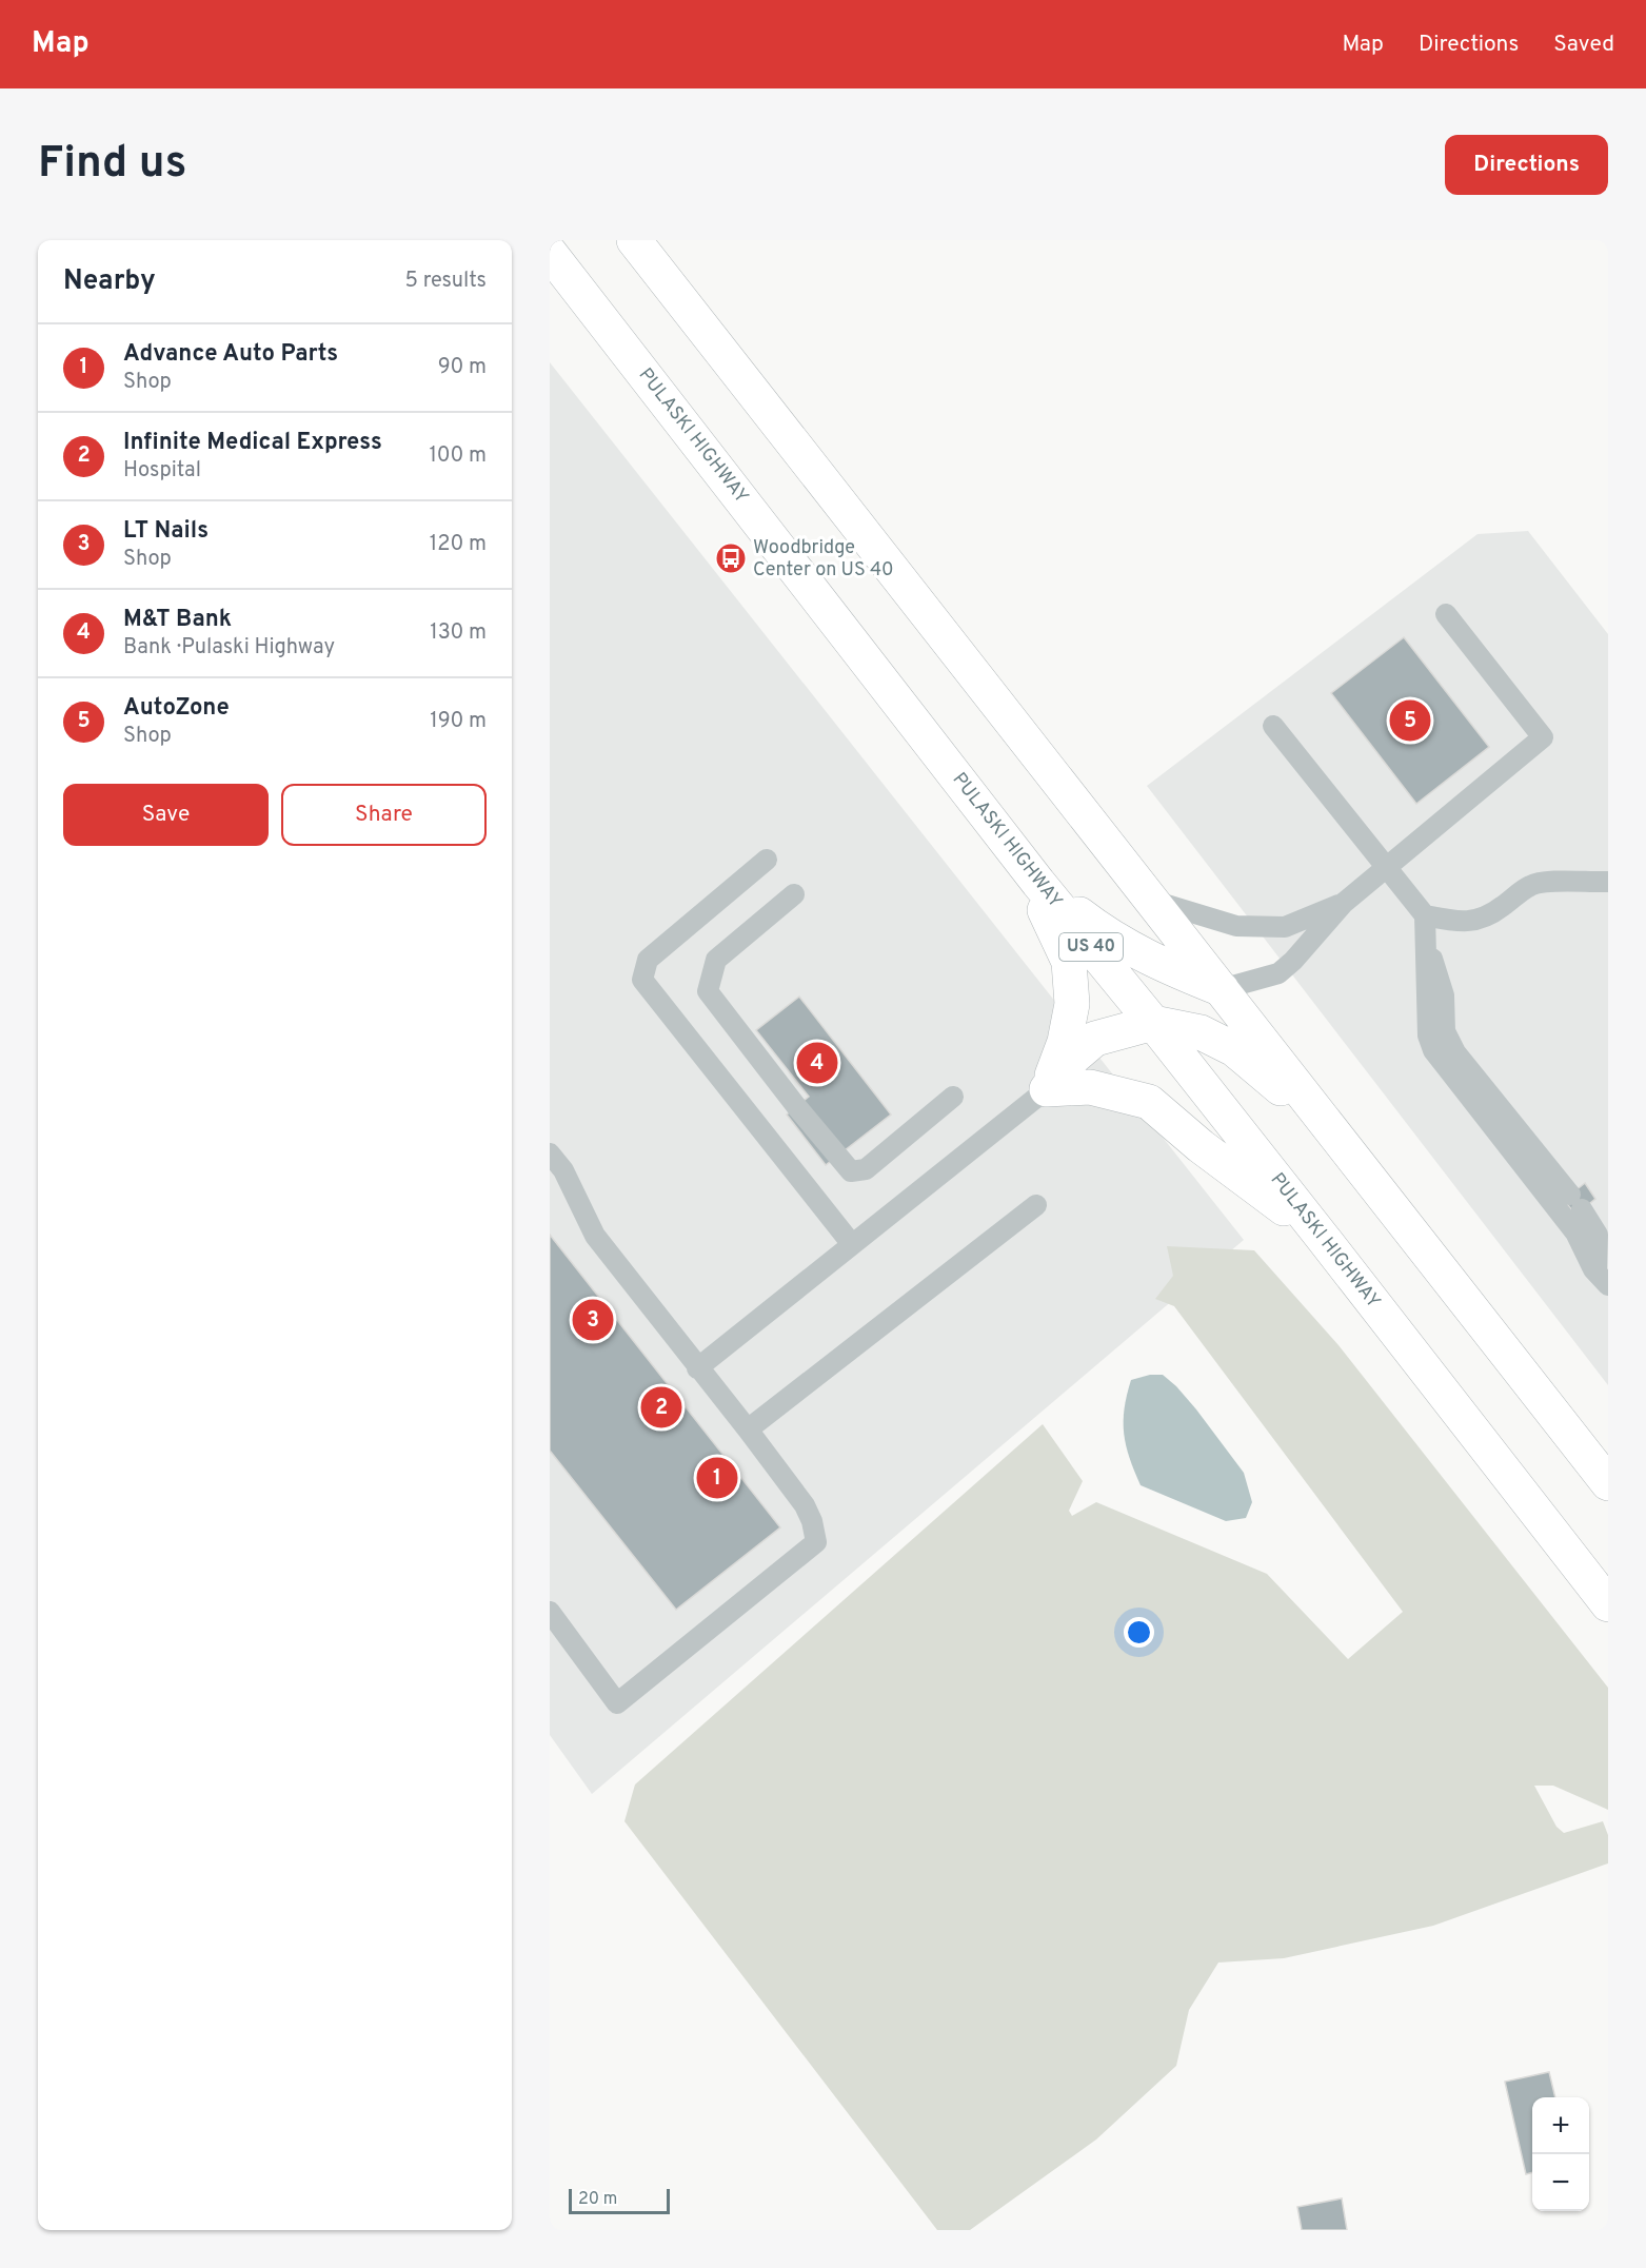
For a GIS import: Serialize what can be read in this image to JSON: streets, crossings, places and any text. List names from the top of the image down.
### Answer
{
  "streets": {
    "highway": ["PULASKI HIGHWAY", "US 40"]
  },
  "places": {
    "bus stop": ["Woodbridge Center on US 40"]
  },
  "scale_bar": "20 m",
  "page": {
    "header": "Map",
    "nav": ["Map", "Directions", "Saved"],
    "buttons": [
      "Directions",
      ["Save", "Share"]
    ],
    "title": "Find us",
    "heading": ["Nearby", "5 results"],
    "list": [
      {
        "mark": "1",
        "name": "Advance Auto Parts",
        "note": "Shop",
        "value": "90 m"
      },
      {
        "mark": "2",
        "name": "Infinite Medical Express",
        "note": "Hospital",
        "value": "100 m"
      },
      {
        "mark": "3",
        "name": "LT Nails",
        "note": "Shop",
        "value": "120 m"
      },
      {
        "mark": "4",
        "name": "M&T Bank",
        "note": "Bank · Pulaski Highway",
        "value": "130 m"
      },
      {
        "mark": "5",
        "name": "AutoZone",
        "note": "Shop",
        "value": "190 m"
      }
    ],
    "pins": [
      "5",
      "4",
      "3",
      "2",
      "1"
    ],
    "map_buttons": ["+", "−"],
    "scale": "20 m"
  }
}
